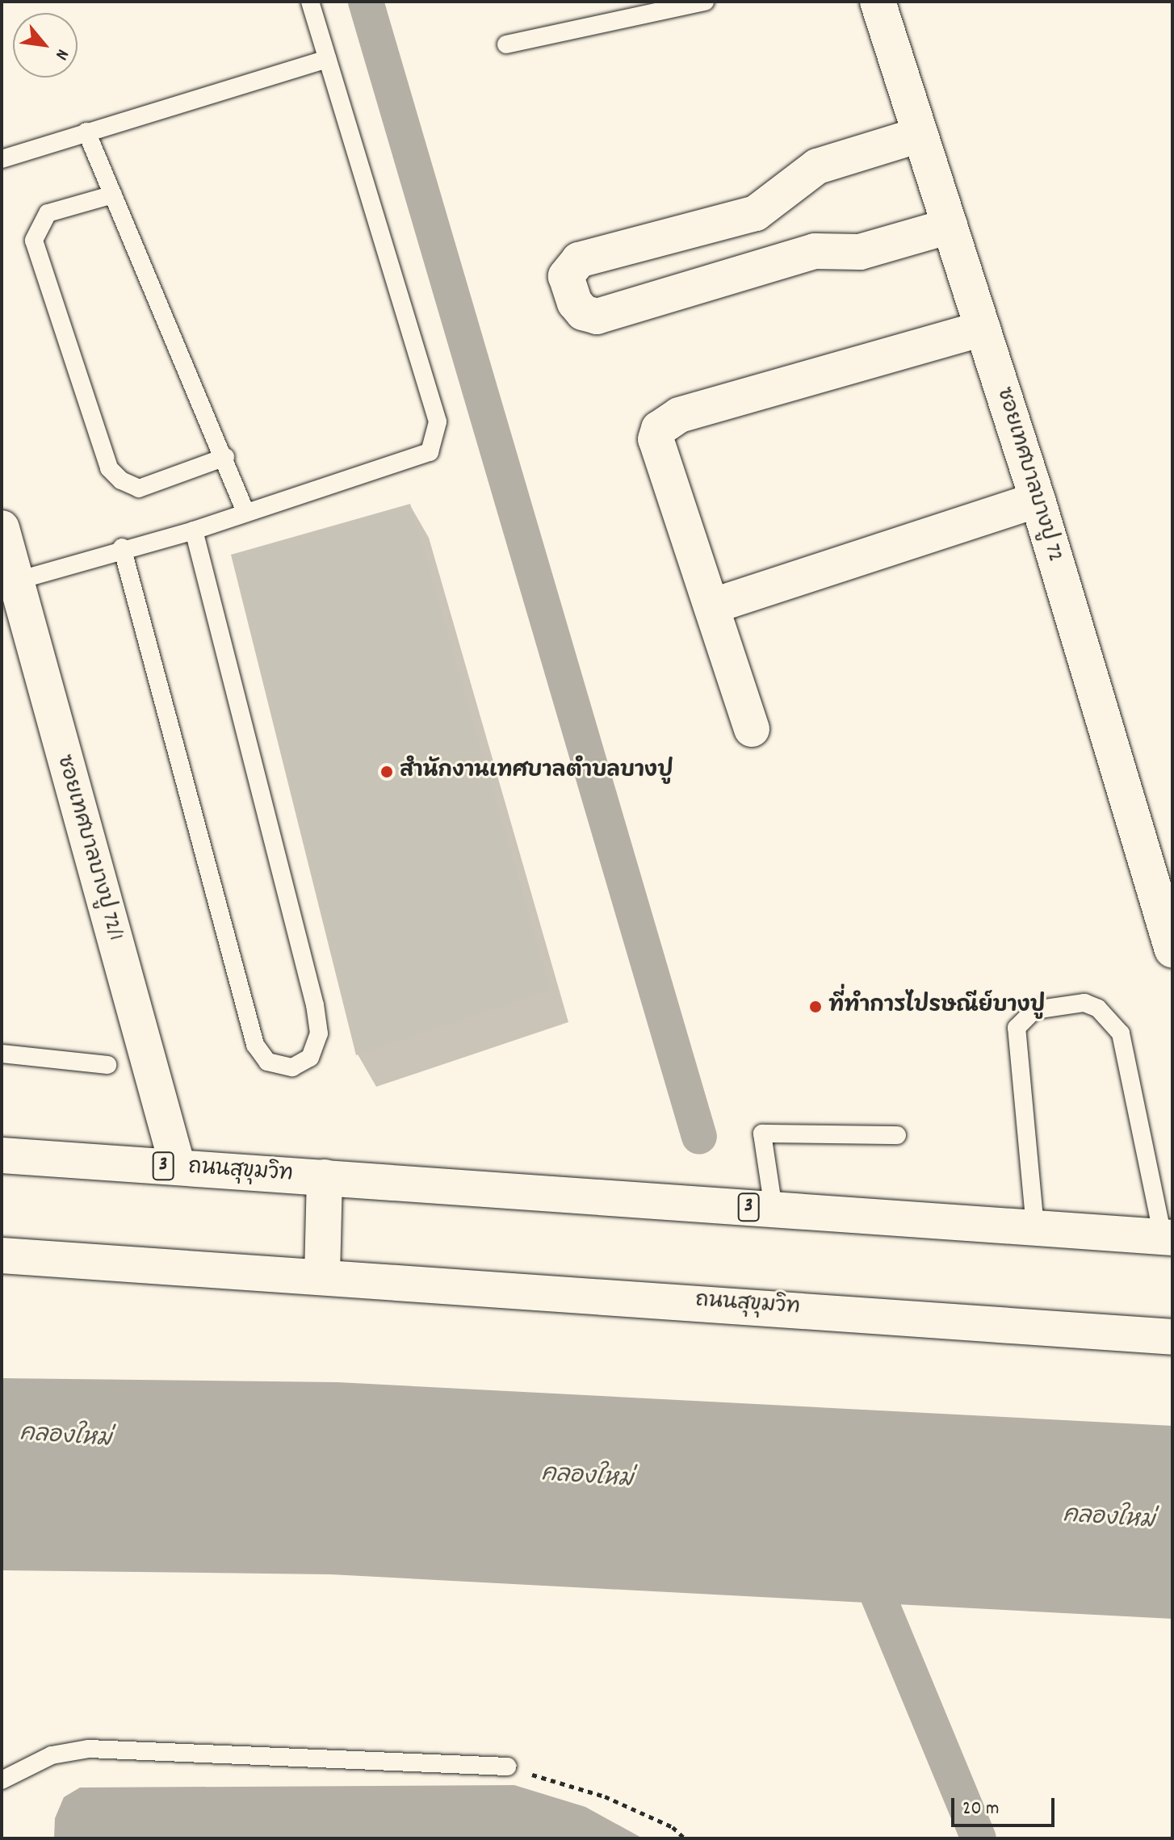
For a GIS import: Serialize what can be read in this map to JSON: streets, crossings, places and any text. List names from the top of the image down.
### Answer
{
  "streets": {
    "main road": [
      "ซอยเทศบาลบางปู 72",
      "ซอยเทศบาลบางปู 72/1",
      "3",
      "ถนนสุขุมวิท"
    ]
  },
  "crossings": [
    ["ซอยเทศบาลบางปู 72/1", "ถนนสุขุมวิท"]
  ],
  "water": ["คลองใหม่"],
  "places": ["สำนักงานเทศบาลตำบลบางปู", "ที่ทำการไปรษณีย์บางปู"],
  "scale_bar": "20 m",
  "north": "bottom right"
}
